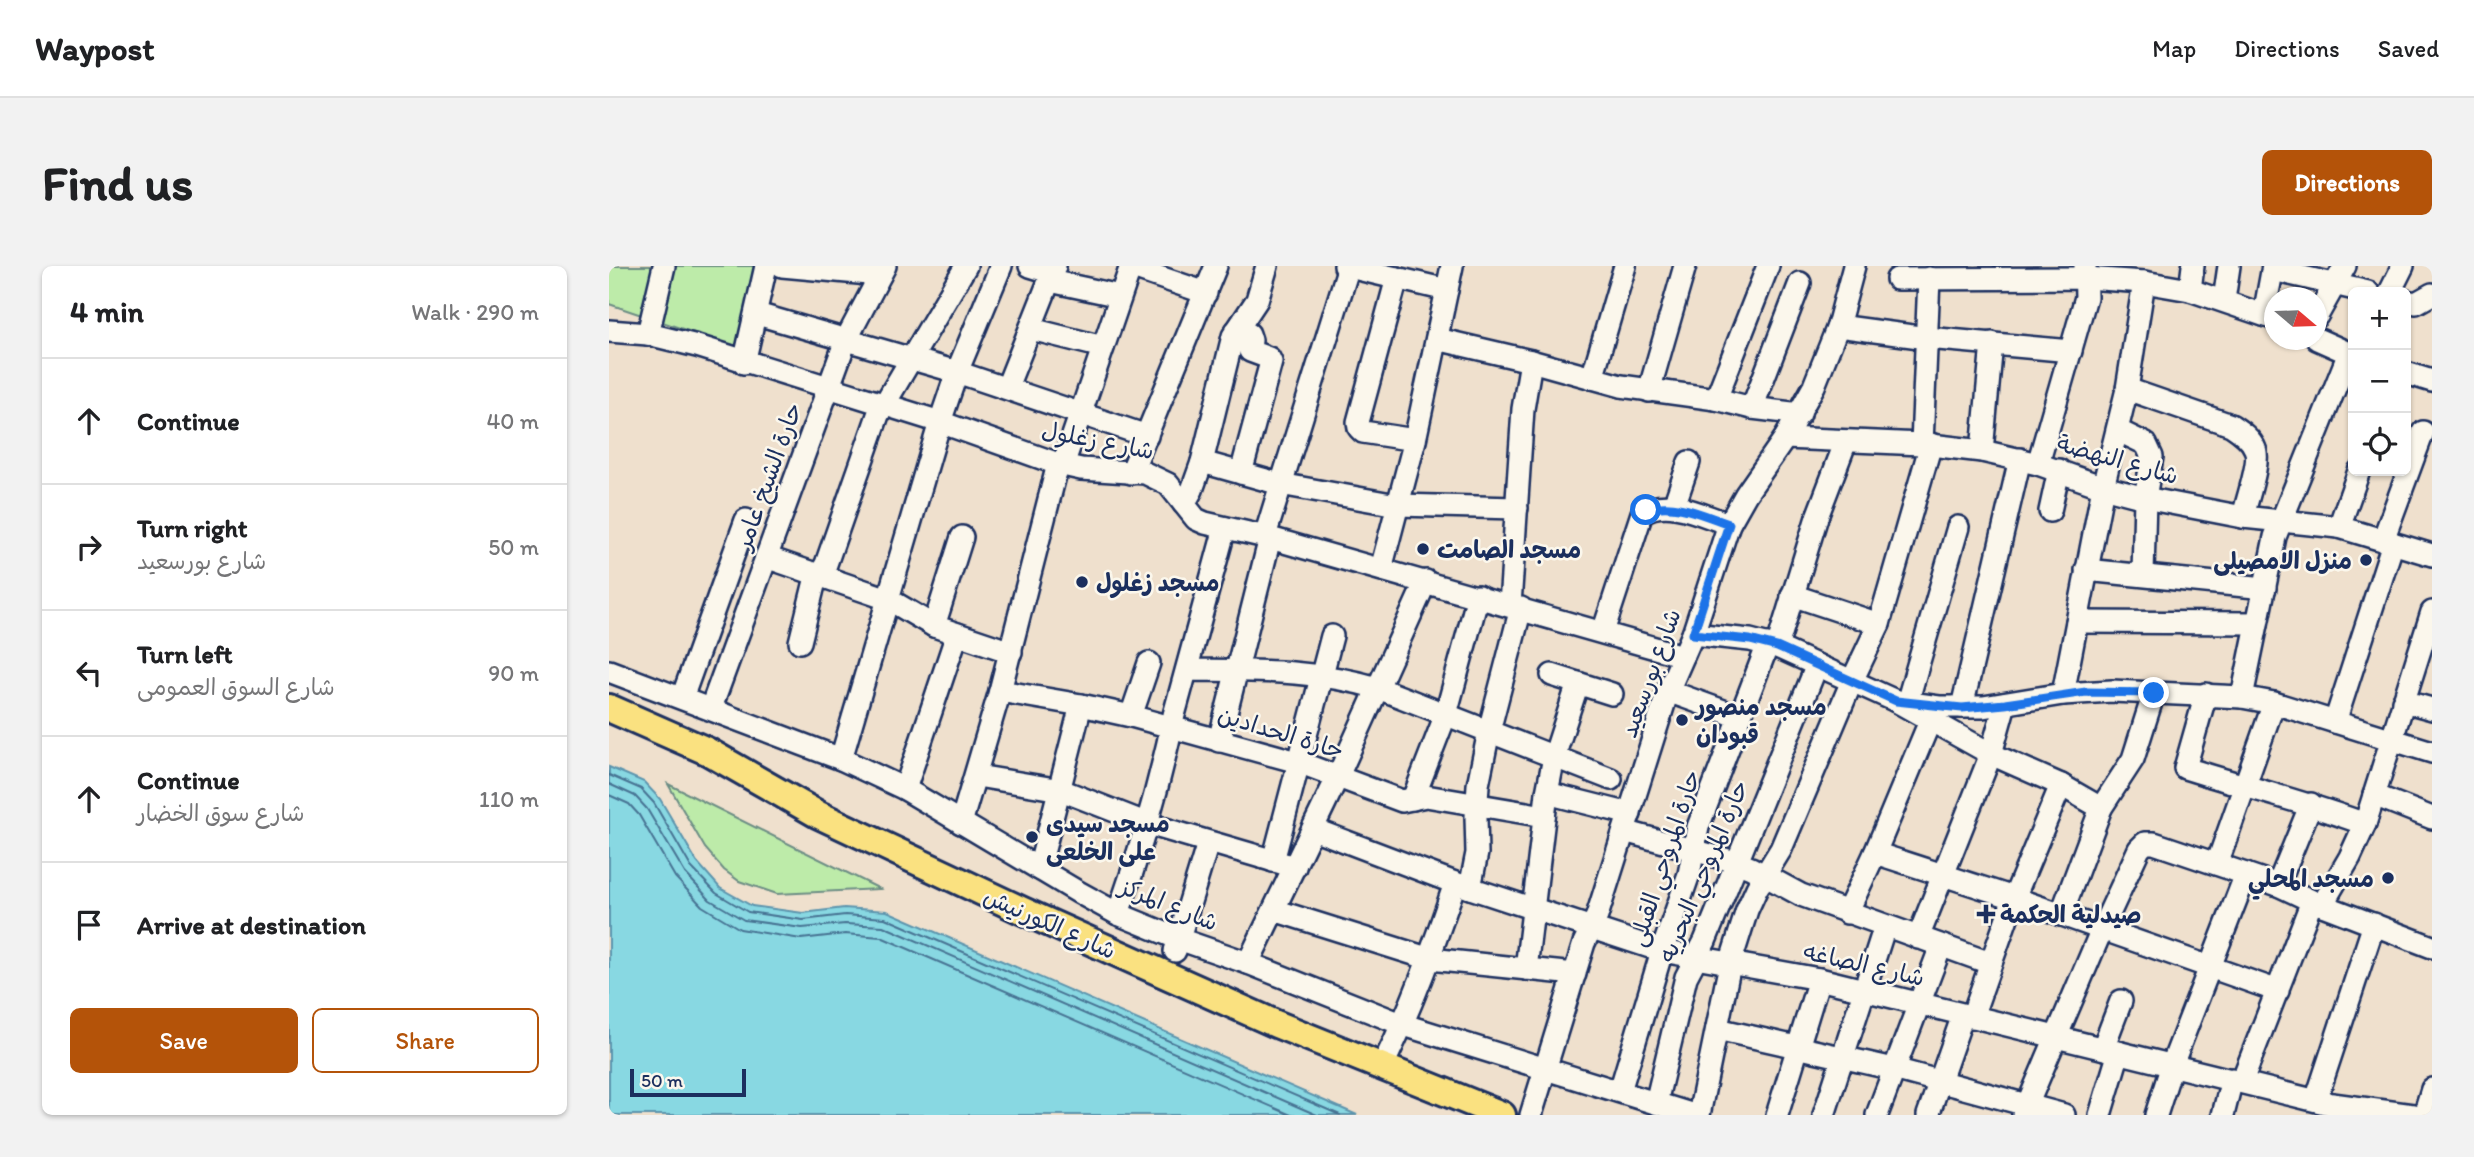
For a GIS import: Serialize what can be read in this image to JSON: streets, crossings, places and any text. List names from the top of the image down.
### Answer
{
  "streets": {
    "main road": ["شارع الكورنيش"],
    "street": [
      "شارع زغلول",
      "شارع النهضة",
      "حارة الشيخ عامر",
      "شارع بورسعيد",
      "حارة الحدادين",
      "حارة المروحي القبلى",
      "حارة المروحي البحريه",
      "شارع المركز",
      "شارع الصاغه"
    ]
  },
  "crossings": [
    ["شارع زغلول", "حارة الشيخ عامر"],
    ["شارع زغلول", "شارع بورسعيد"],
    ["شارع النهضة", "شارع بورسعيد"],
    ["شارع النهضة", "حارة المروحي القبلى"],
    ["حارة الشيخ عامر", "شارع المركز"],
    ["شارع بورسعيد", "شارع المركز"],
    ["شارع بورسعيد", "شارع الصاغه"],
    ["حارة المروحي القبلى", "شارع المركز"],
    ["حارة المروحي القبلى", "شارع الصاغه"],
    ["حارة المروحي البحريه", "شارع المركز"],
    ["حارة المروحي البحريه", "شارع الصاغه"]
  ],
  "places": {
    "other": [
      "مسجد الصامت",
      "منزل الامصيلى",
      "مسجد زغلول",
      "مسجد منصور قبودان",
      "مسجد سيدى على الخلعى",
      "مسجد المحلي"
    ],
    "health": ["صيدلية الحكمة"]
  },
  "scale_bar": "50 m",
  "north": "right",
  "page": {
    "header": "Waypost",
    "nav": ["Map", "Directions", "Saved"],
    "buttons": [
      "Directions",
      ["Save", "Share"]
    ],
    "title": "Find us",
    "heading": ["4 min", "Walk · 290 m"],
    "map_buttons": ["+", "−"],
    "list": [
      ["Continue", "40 m"],
      ["Turn right", "شارع بورسعيد", "50 m"],
      ["Turn left", "شارع السوق العمومى", "90 m"],
      ["Continue", "شارع سوق الخضار", "110 m"],
      "Arrive at destination"
    ],
    "scale": "50 m"
  }
}
